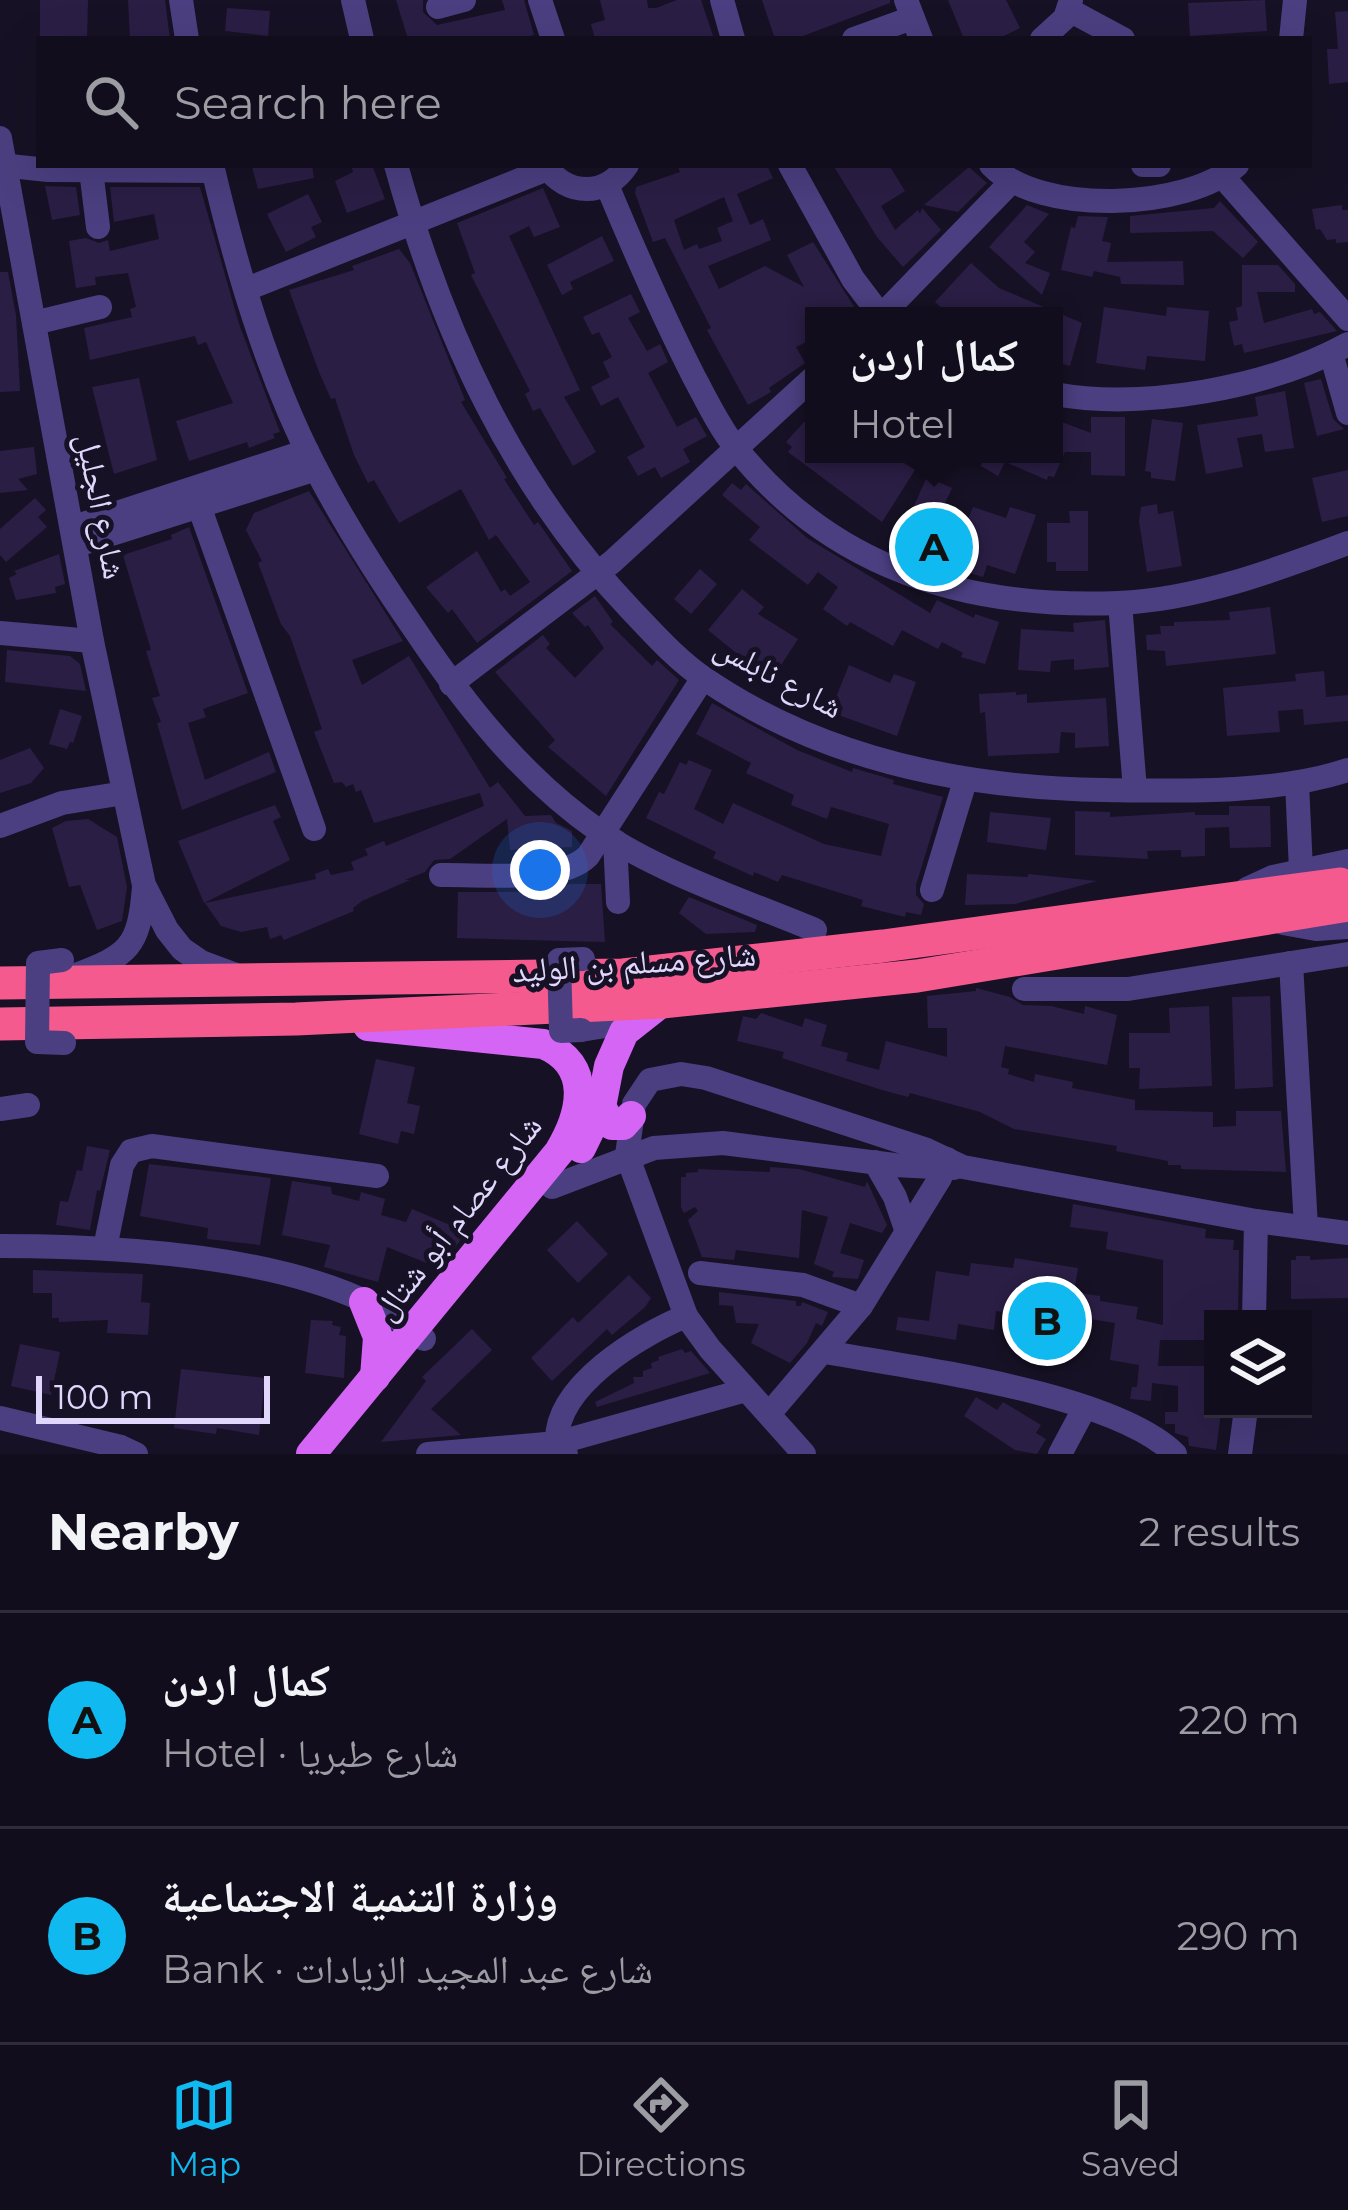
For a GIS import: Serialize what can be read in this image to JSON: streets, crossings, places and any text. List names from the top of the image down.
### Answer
{
  "streets": {
    "highway": ["شارع مسلم بن الوليد"],
    "main road": ["شارع عصام أبو شتال"],
    "street": ["شارع الجليل", "شارع نابلس"]
  },
  "crossings": [
    ["شارع الجليل", "شارع مسلم بن الوليد"],
    ["شارع مسلم بن الوليد", "شارع عصام أبو شتال"]
  ],
  "scale_bar": "100 m",
  "page": {
    "search": "Search here",
    "popup": ["كمال اردن", "Hotel"],
    "pins": ["A", "B"],
    "scale": "100 m",
    "heading": ["Nearby", "2 results"],
    "list": [
      {
        "mark": "A",
        "name": "كمال اردن",
        "note": "Hotel · شارع طبريا",
        "value": "220 m"
      },
      {
        "mark": "B",
        "name": "وزارة التنمية الاجتماعية",
        "note": "Bank · شارع عبد المجيد الزيادات",
        "value": "290 m"
      }
    ],
    "nav": ["Map", "Directions", "Saved"]
  }
}
